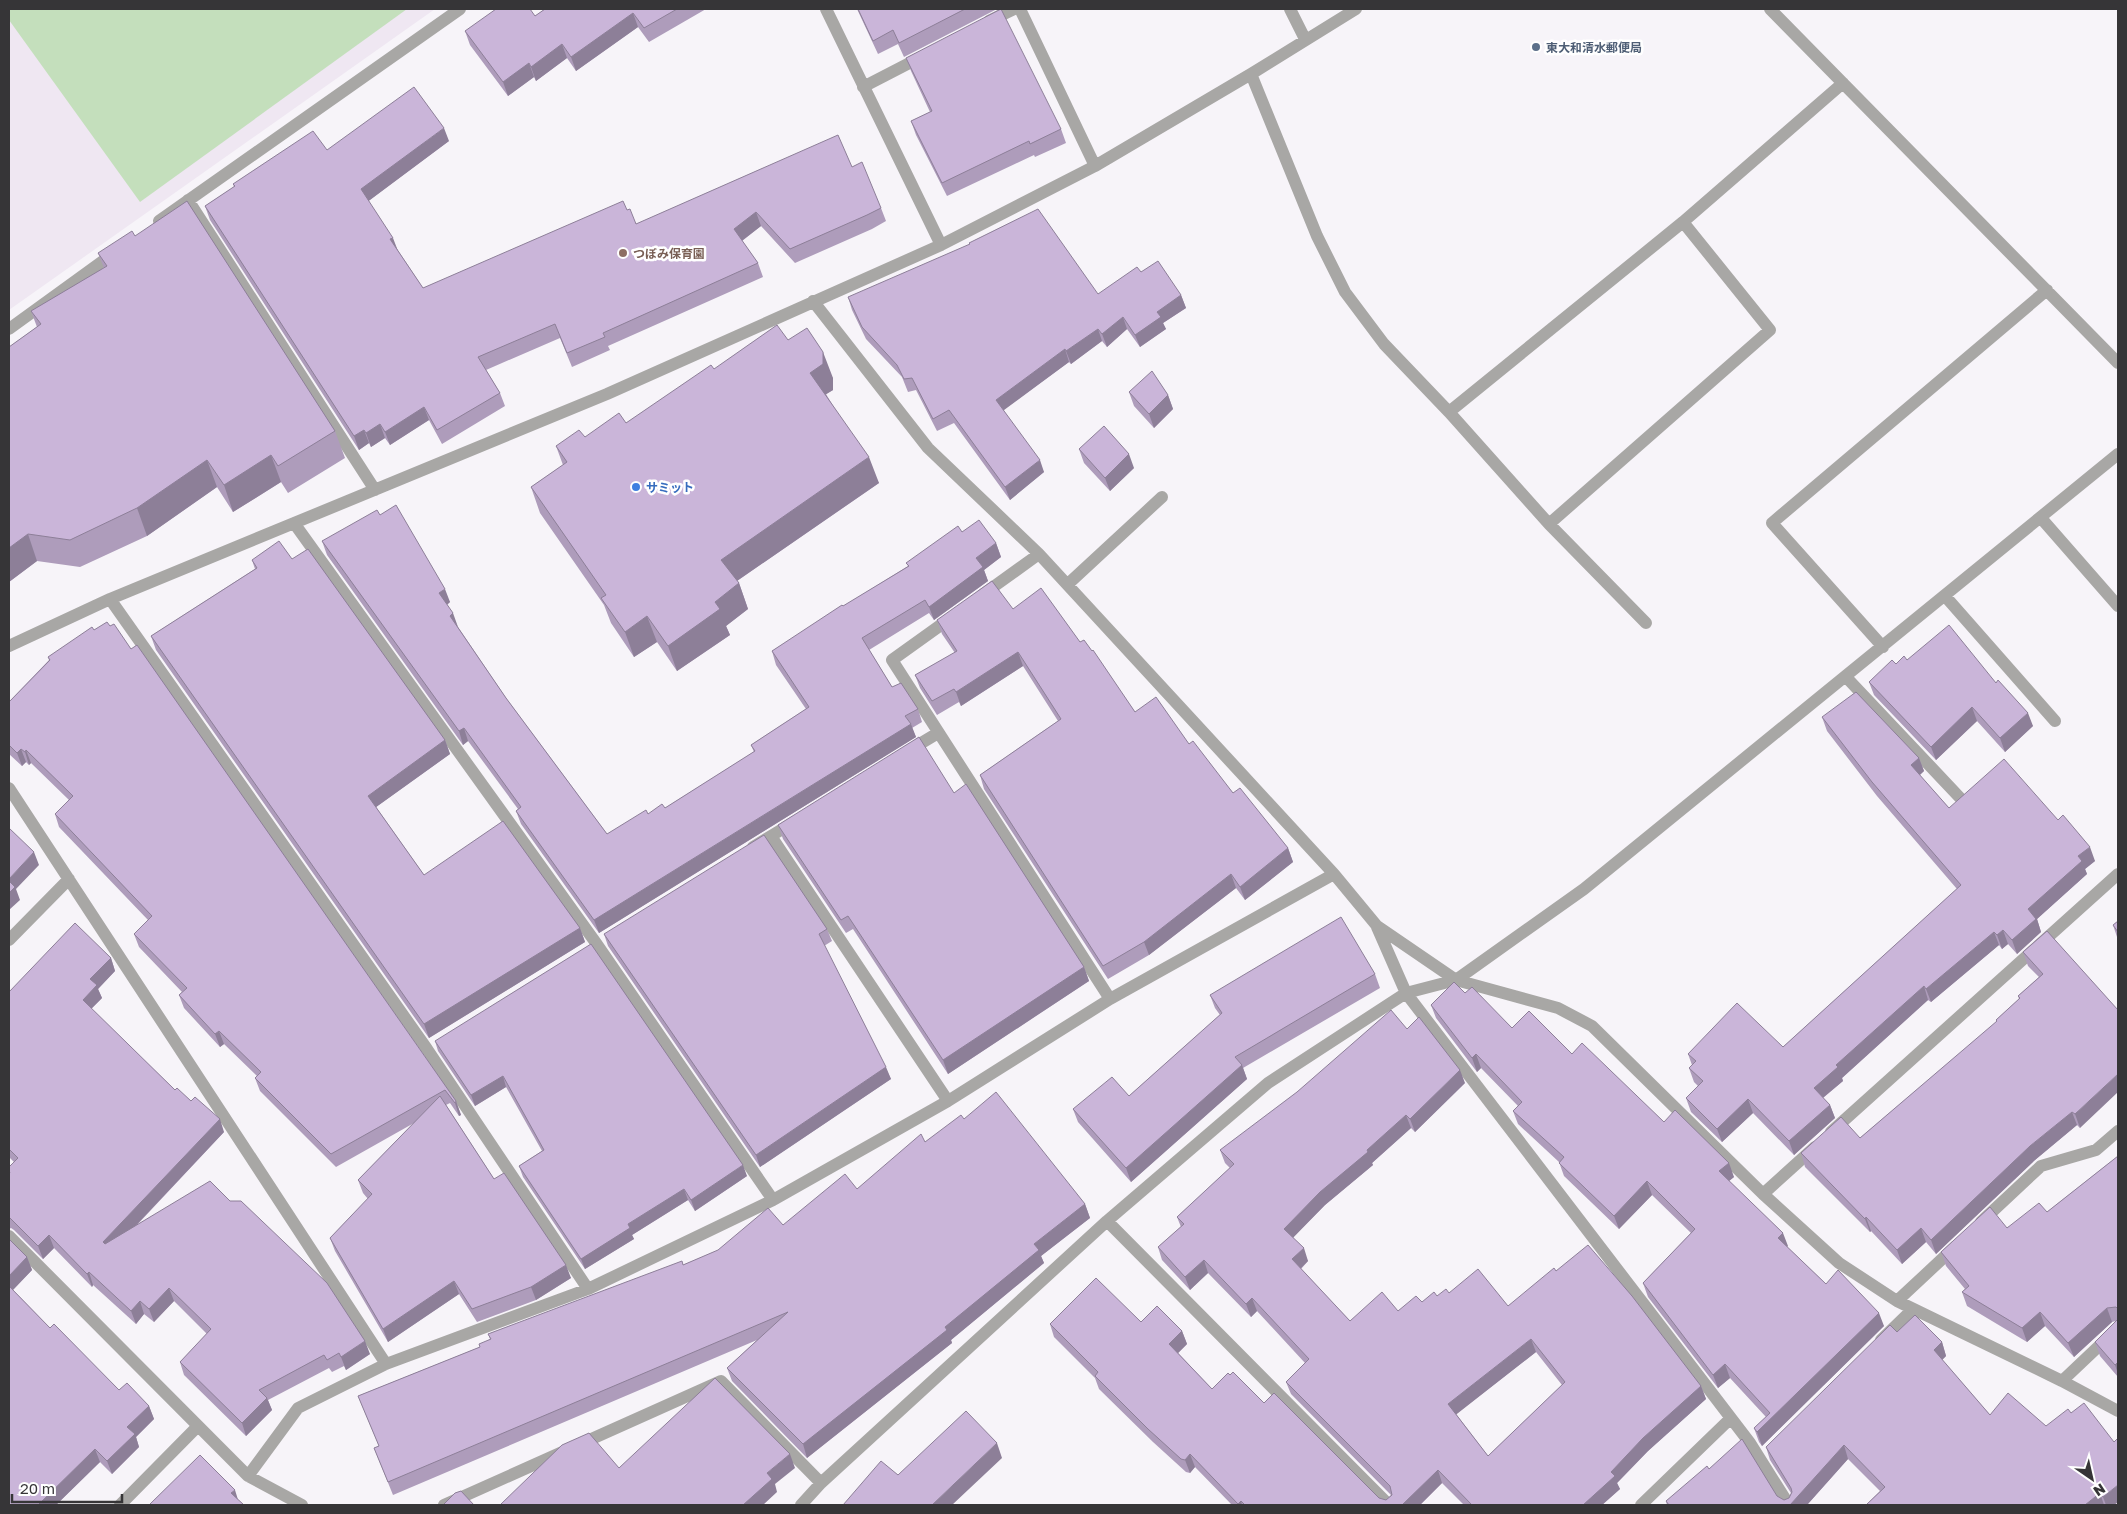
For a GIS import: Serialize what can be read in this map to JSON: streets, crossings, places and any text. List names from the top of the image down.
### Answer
{
  "places": ["東大和清水郵便局", "つぼみ保育園", "サミット"],
  "scale_bar": "20 m",
  "north": "bottom right"
}
